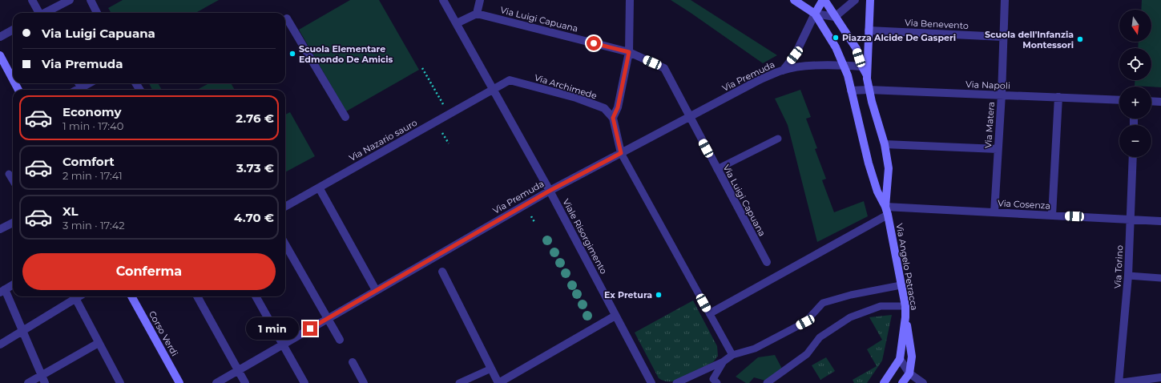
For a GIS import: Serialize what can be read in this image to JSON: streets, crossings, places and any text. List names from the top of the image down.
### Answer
{
  "streets": {
    "street": [
      "Via Luigi Capuana",
      "Via Benevento",
      "Via Premuda",
      "Via Napoli",
      "Via Archimede",
      "Via Matera",
      "Via Nazario sauro",
      "Via Cosenza",
      "Viale Risorgimento",
      "Via Angelo Petracca",
      "Via Torino",
      "Corso Verdi"
    ]
  },
  "crossings": [
    ["Via Luigi Capuana", "Via Premuda"],
    ["Via Benevento", "Via Matera"],
    ["Via Premuda", "Viale Risorgimento"],
    ["Via Napoli", "Via Matera"],
    ["Via Archimede", "Via Nazario sauro"],
    ["Via Archimede", "Viale Risorgimento"],
    ["Via Matera", "Via Cosenza"],
    ["Via Nazario sauro", "Viale Risorgimento"],
    ["Via Cosenza", "Via Angelo Petracca"],
    ["Via Cosenza", "Via Torino"]
  ],
  "places": [
    "Piazza Alcide De Gasperi",
    "Scuola dell'Infanzia Montessori",
    "Scuola Elementare Edmondo De Amicis",
    "Ex Pretura"
  ],
  "north": "bottom",
  "page": {
    "map_buttons": ["+", "−"],
    "banner": ["Via Luigi Capuana", "Via Premuda"],
    "list": [
      {
        "name": "Economy",
        "note": "1 min · 17:40",
        "value": "2.76 €"
      },
      {
        "name": "Comfort",
        "note": "2 min · 17:41",
        "value": "3.73 €"
      },
      {
        "name": "XL",
        "note": "3 min · 17:42",
        "value": "4.70 €"
      }
    ],
    "buttons": "Conferma",
    "bubble": "1 min"
  }
}
